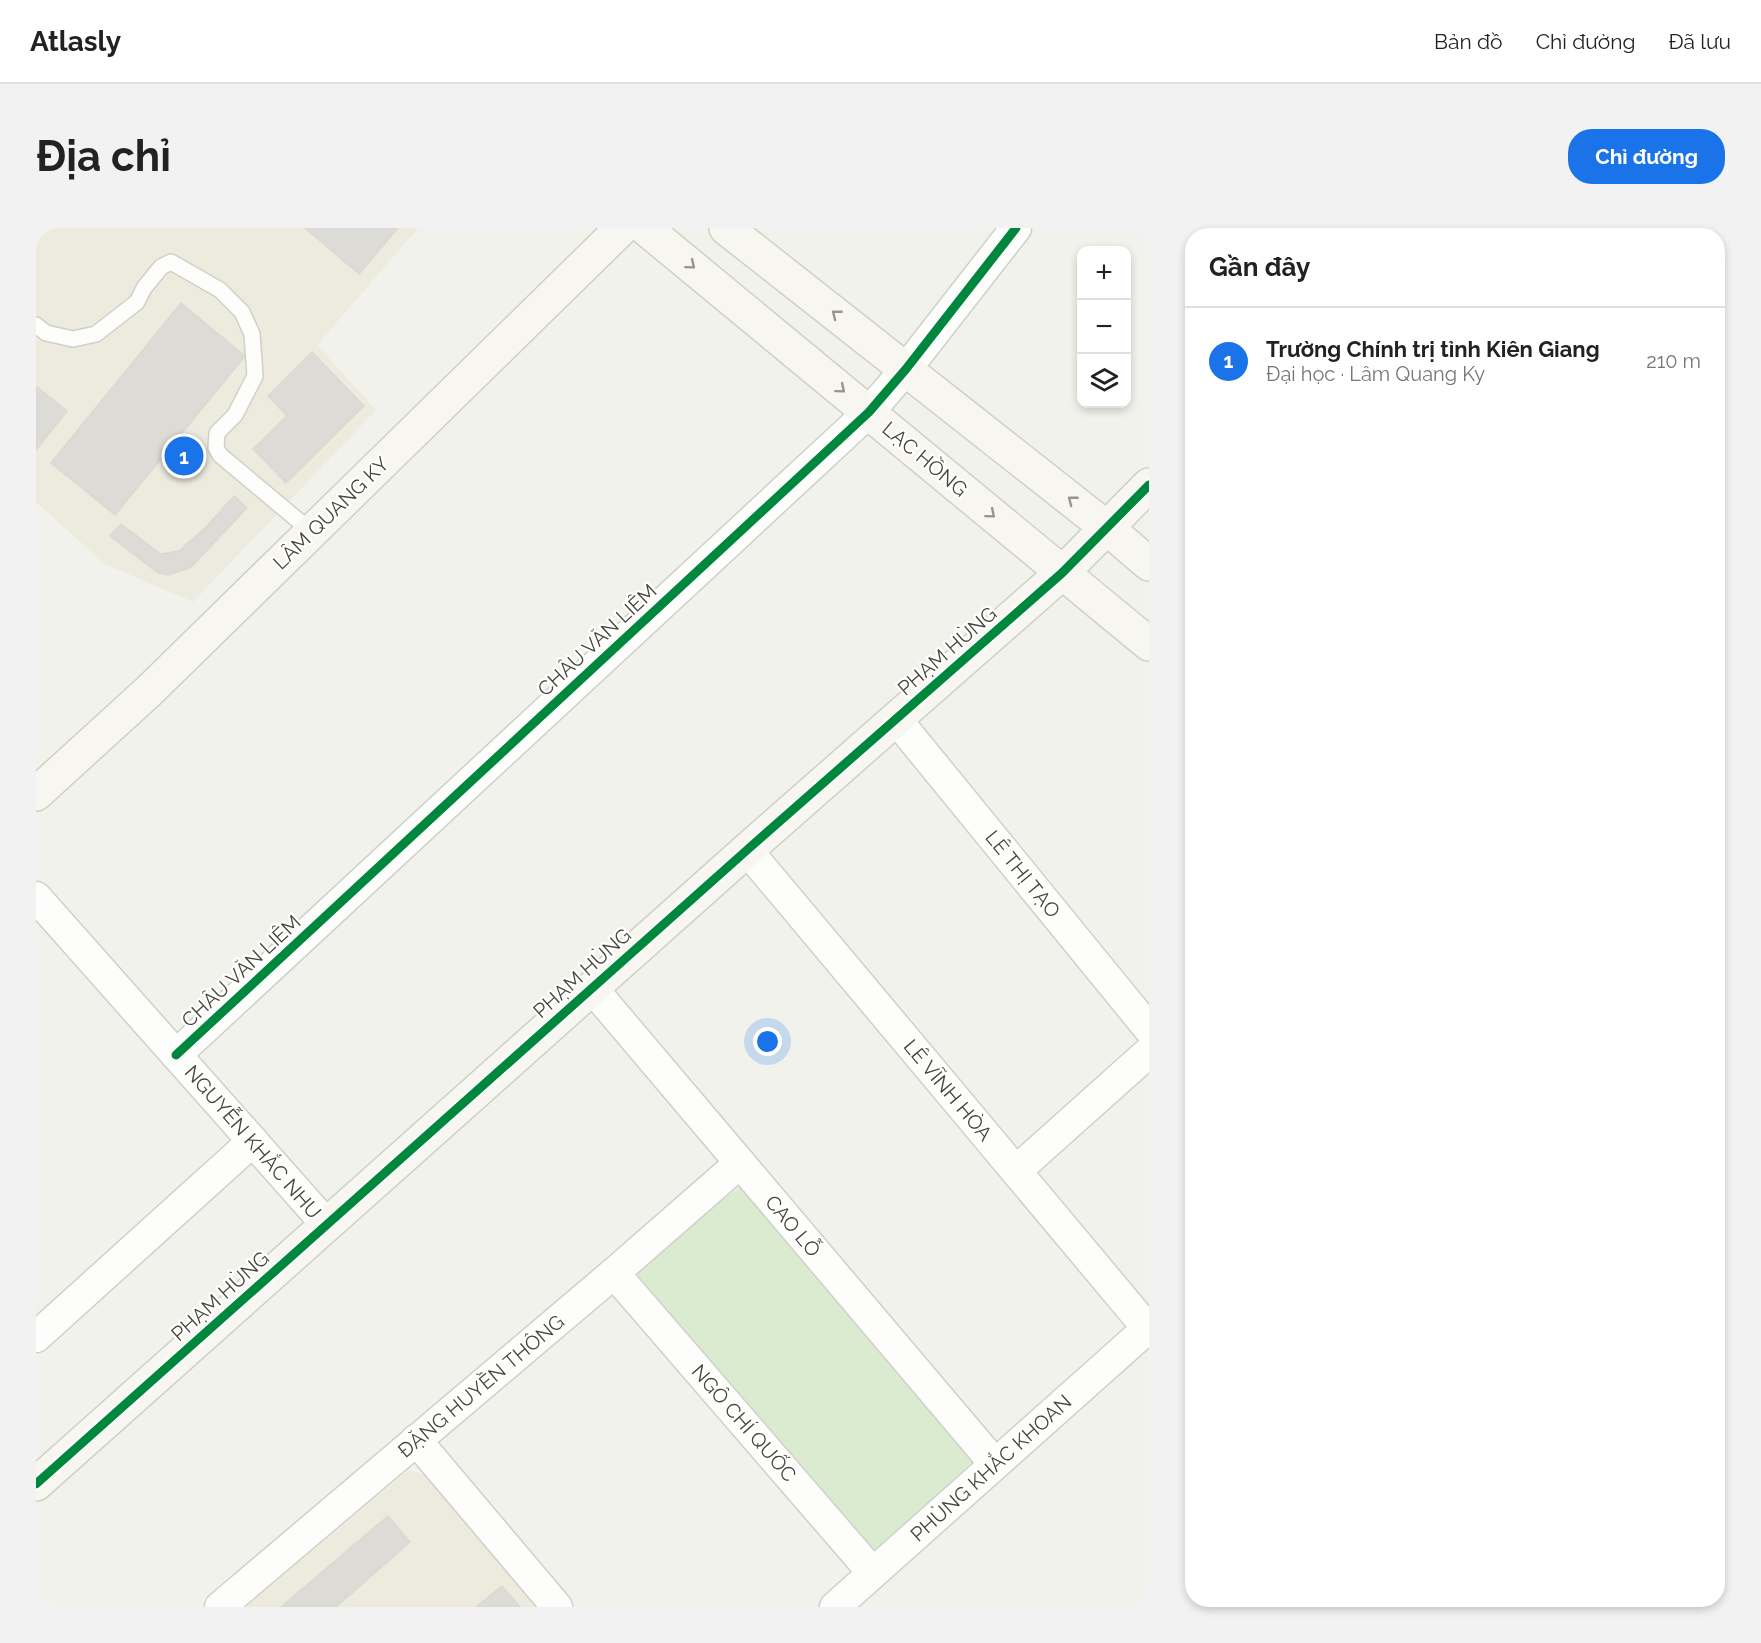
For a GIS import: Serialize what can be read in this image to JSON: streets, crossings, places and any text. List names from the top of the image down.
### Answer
{
  "streets": {
    "street": [
      "LẠC HỒNG",
      "LÂM QUANG KY",
      "CHÂU VĂN LIÊM",
      "PHẠM HÙNG",
      "LÊ THỊ TẠO",
      "LÊ VĨNH HÒA",
      "NGUYỄN KHẮC NHU",
      "CAO LỖ",
      "ĐẶNG HUYỀN THÔNG",
      "NGÔ CHÍ QUỐC",
      "PHÙNG KHẮC KHOAN"
    ]
  },
  "crossings": [
    ["LẠC HỒNG", "CHÂU VĂN LIÊM"],
    ["LẠC HỒNG", "PHẠM HÙNG"],
    ["CHÂU VĂN LIÊM", "NGUYỄN KHẮC NHU"],
    ["PHẠM HÙNG", "LÊ THỊ TẠO"],
    ["PHẠM HÙNG", "LÊ VĨNH HÒA"],
    ["PHẠM HÙNG", "NGUYỄN KHẮC NHU"],
    ["PHẠM HÙNG", "CAO LỖ"],
    ["LÊ VĨNH HÒA", "PHÙNG KHẮC KHOAN"],
    ["CAO LỖ", "ĐẶNG HUYỀN THÔNG"],
    ["CAO LỖ", "PHÙNG KHẮC KHOAN"],
    ["ĐẶNG HUYỀN THÔNG", "NGÔ CHÍ QUỐC"],
    ["NGÔ CHÍ QUỐC", "PHÙNG KHẮC KHOAN"]
  ],
  "page": {
    "header": "Atlasly",
    "nav": ["Bản đồ", "Chỉ đường", "Đã lưu"],
    "buttons": "Chỉ đường",
    "title": "Địa chỉ",
    "heading": "Gần đây",
    "map_buttons": ["+", "−"],
    "list": [
      {
        "mark": "1",
        "name": "Trường Chính trị tỉnh Kiên Giang",
        "note": "Đại học · Lâm Quang Ky",
        "value": "210 m"
      }
    ],
    "pins": "1"
  }
}
